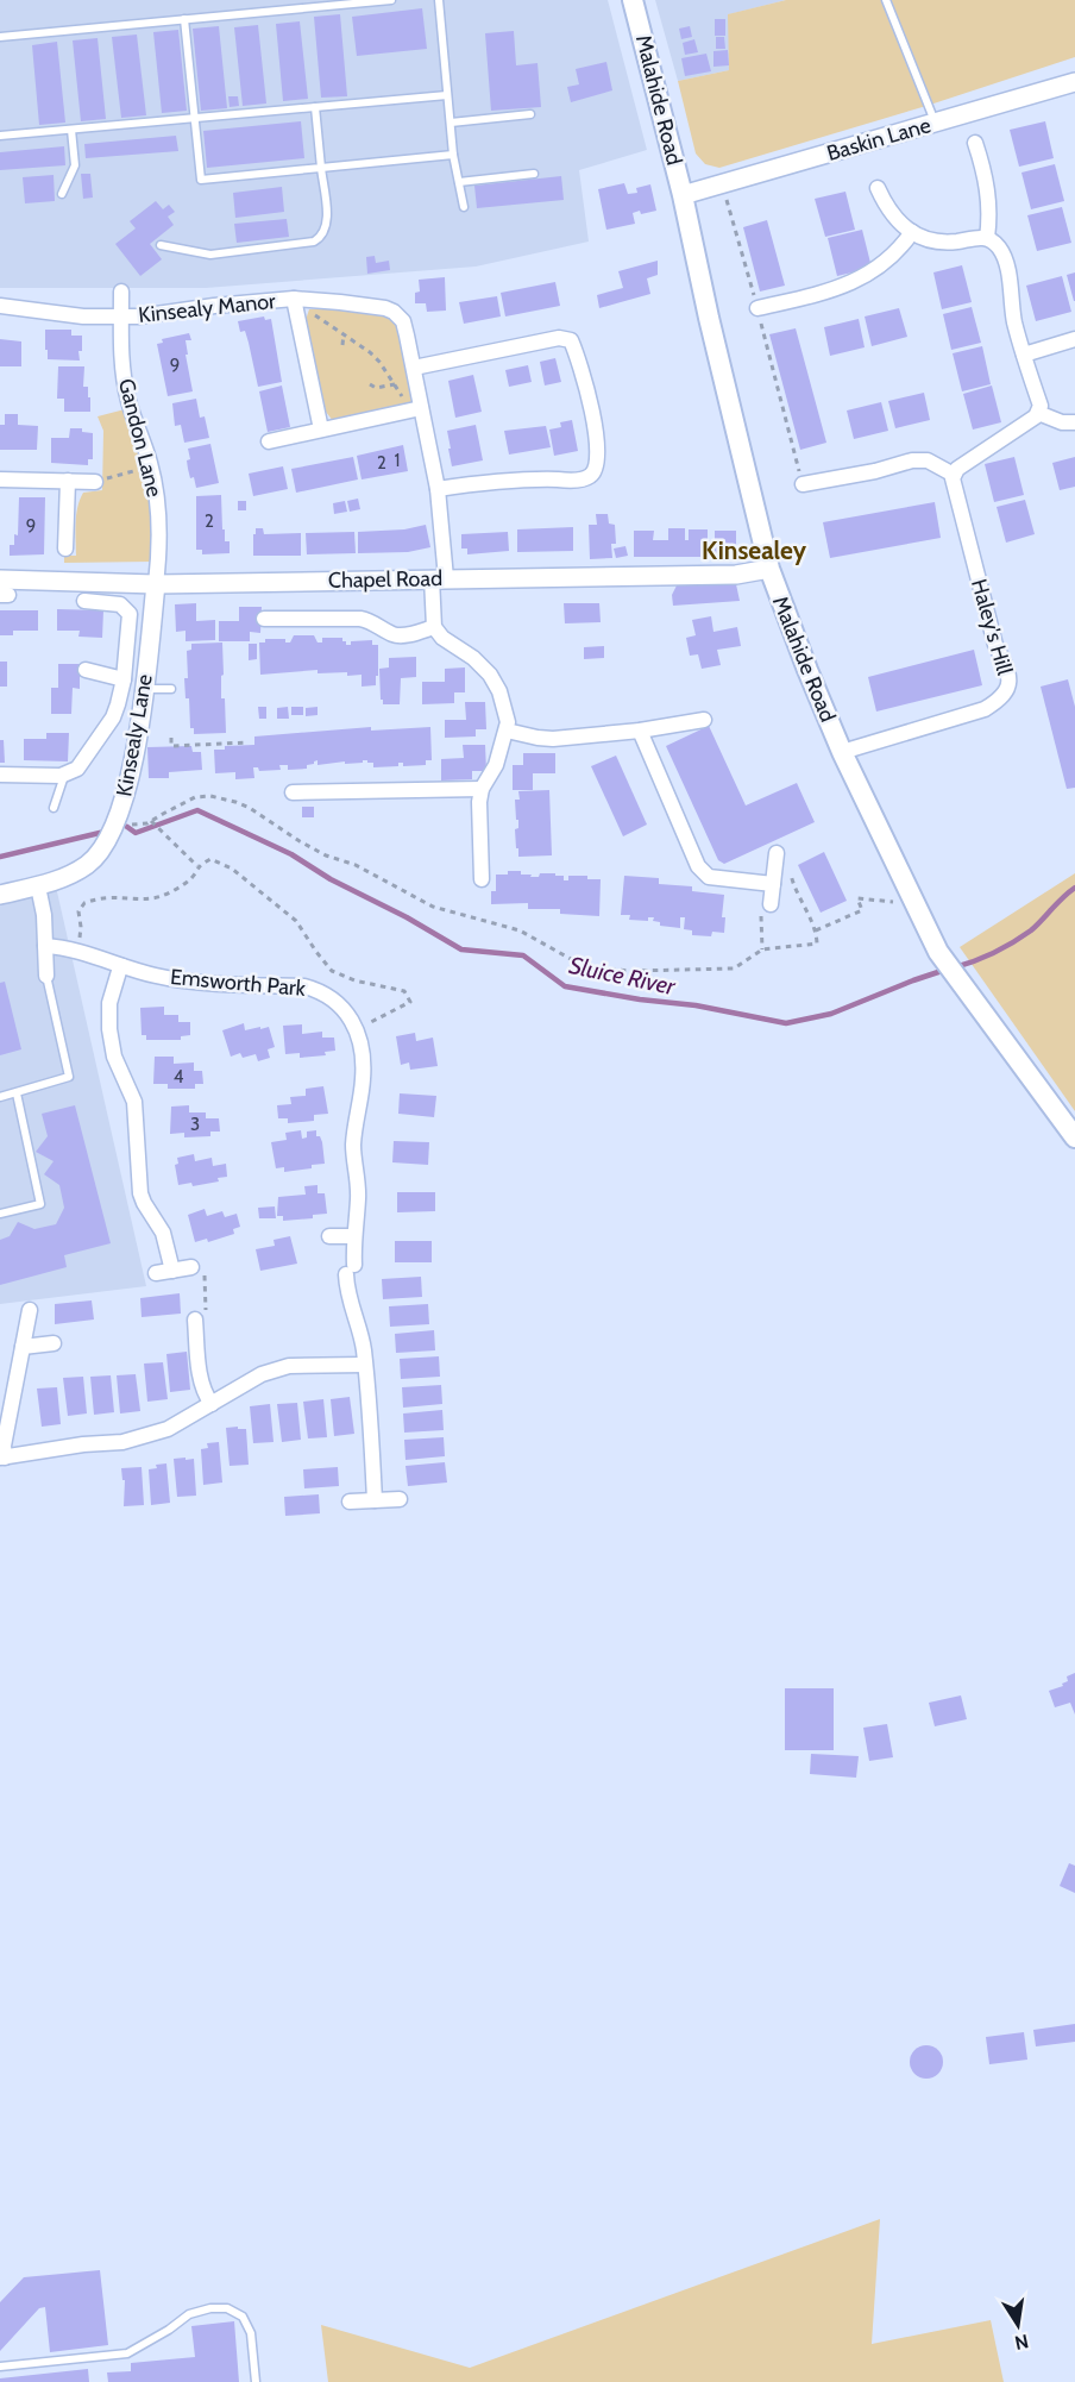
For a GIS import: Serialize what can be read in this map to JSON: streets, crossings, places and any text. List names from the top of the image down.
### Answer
{
  "streets": {
    "main road": ["Malahide Road"],
    "street": [
      "Baskin Lane",
      "Kinsealy Manor",
      "Gandon Lane",
      "Chapel Road",
      "Haley's Hill",
      "Kinsealy Lane",
      "Emsworth Park"
    ]
  },
  "crossings": [
    ["Malahide Road", "Baskin Lane"],
    ["Malahide Road", "Chapel Road"],
    ["Malahide Road", "Haley's Hill"],
    ["Kinsealy Manor", "Gandon Lane"],
    ["Kinsealy Manor", "Chapel Road"],
    ["Gandon Lane", "Chapel Road"],
    ["Gandon Lane", "Kinsealy Lane"],
    ["Chapel Road", "Kinsealy Lane"]
  ],
  "districts": ["Kinsealey"],
  "water": ["Sluice River"],
  "house_numbers": [
    "9",
    "1",
    "2",
    "2",
    "9",
    "4",
    "3"
  ],
  "north": "bottom"
}
